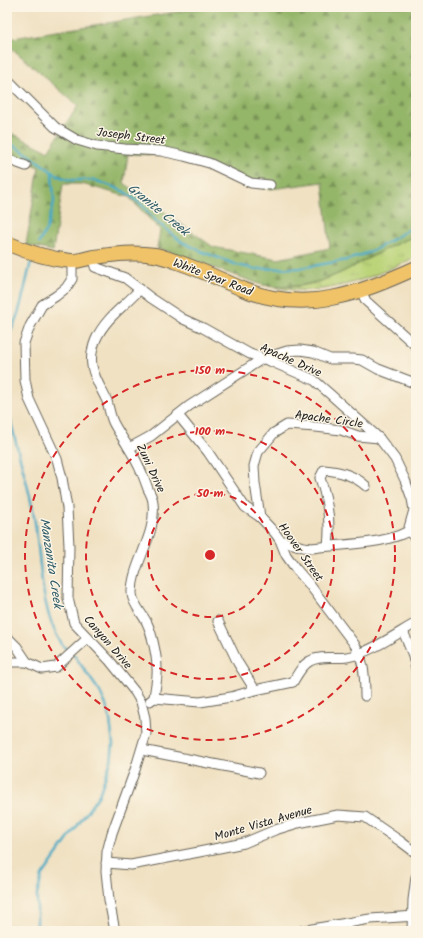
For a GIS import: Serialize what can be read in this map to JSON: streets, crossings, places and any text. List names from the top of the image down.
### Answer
{
  "streets": {
    "main road": ["White Spar Road"],
    "street": [
      "Joseph Street",
      "Apache Drive",
      "Apache Circle",
      "Zuni Drive",
      "Hoover Street",
      "Canyon Drive",
      "Monte Vista Avenue"
    ]
  },
  "crossings": [
    ["White Spar Road", "Apache Drive"],
    ["White Spar Road", "Canyon Drive"],
    ["Apache Drive", "Apache Circle"],
    ["Apache Drive", "Zuni Drive"],
    ["Apache Circle", "Hoover Street"],
    ["Canyon Drive", "Monte Vista Avenue"]
  ],
  "water": ["Granite Creek", "Manzanita Creek"],
  "rings": ["150 m", "100 m", "50 m"]
}
